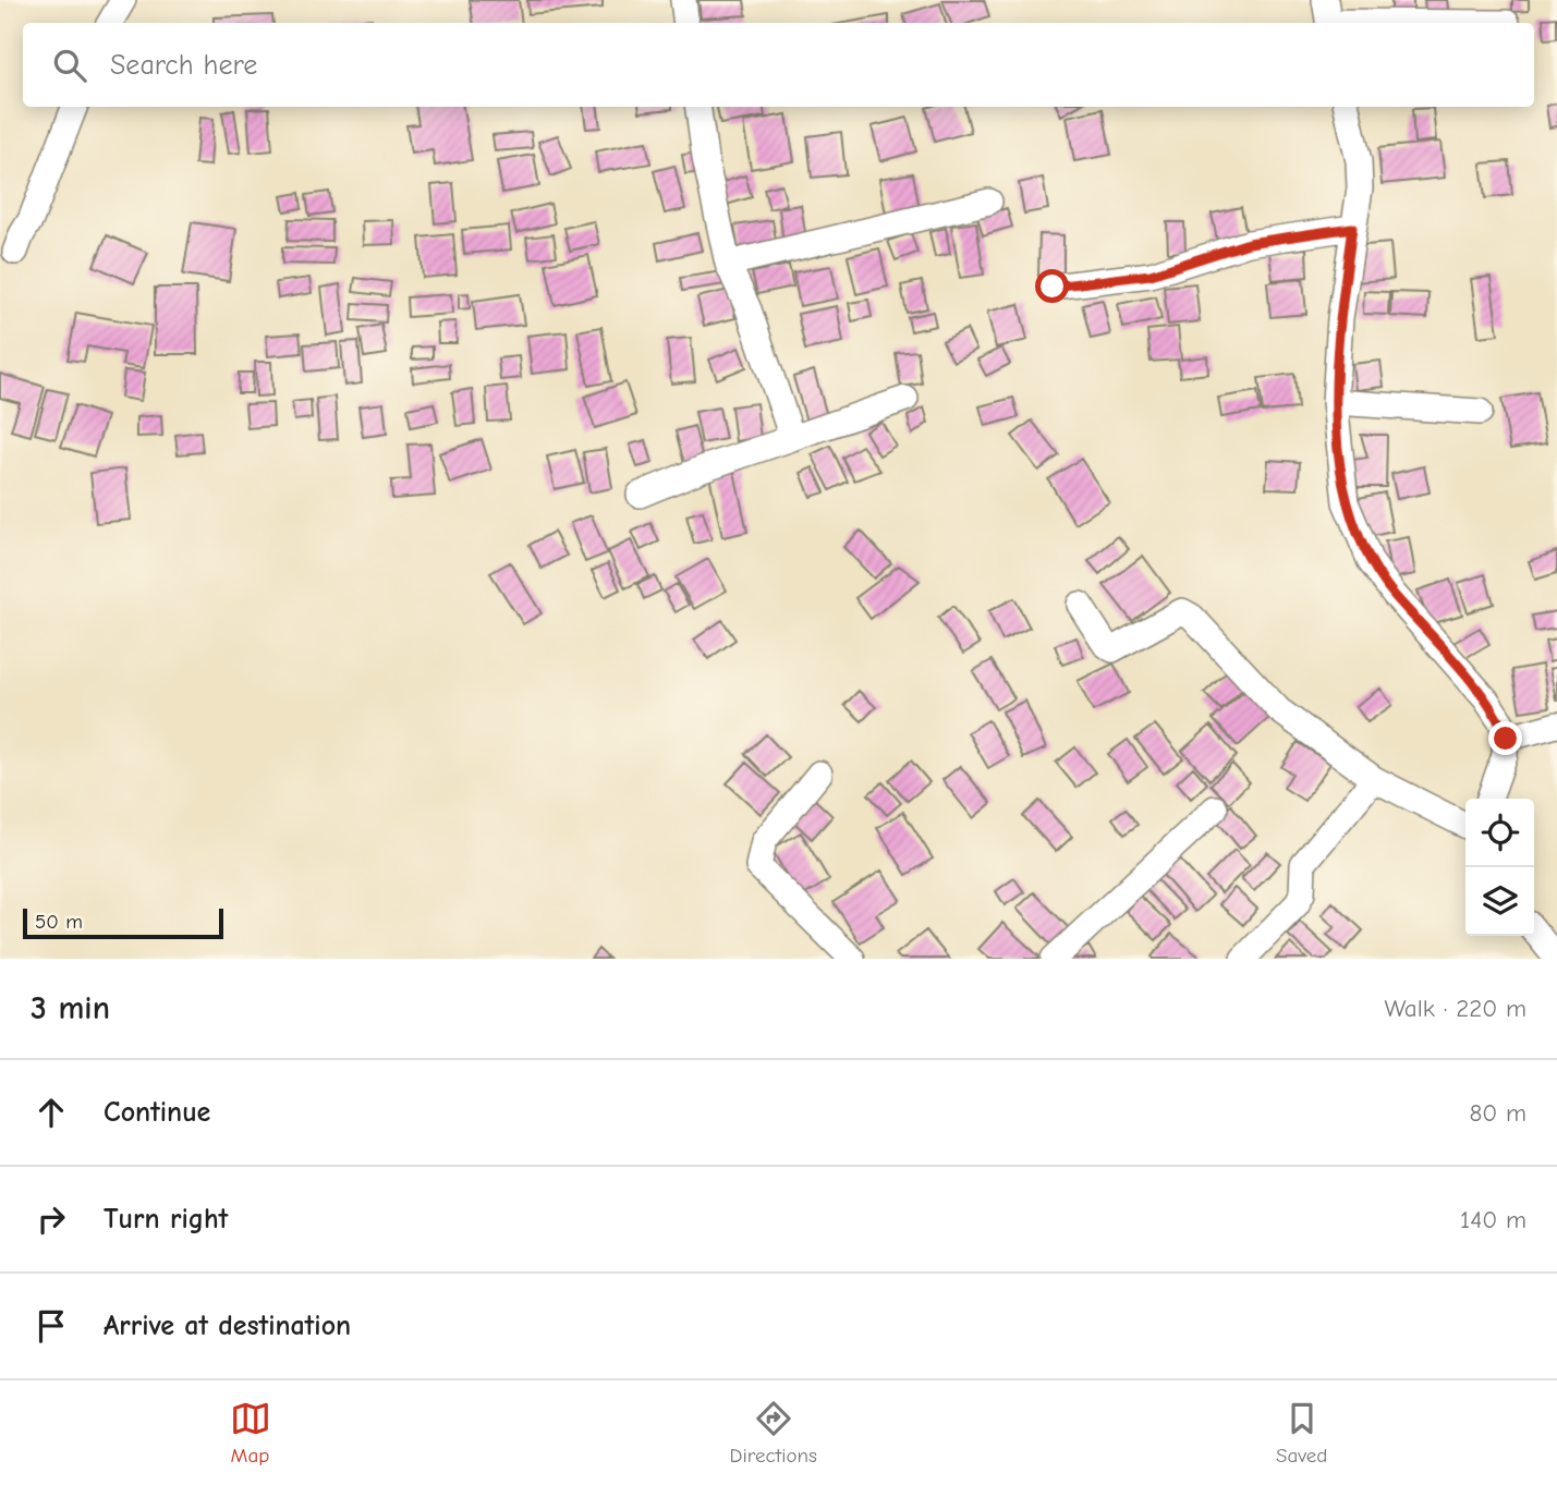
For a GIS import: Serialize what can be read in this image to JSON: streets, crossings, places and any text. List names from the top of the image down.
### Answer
{
  "scale_bar": "50 m",
  "page": {
    "search": "Search here",
    "scale": "50 m",
    "heading": ["3 min", "Walk · 220 m"],
    "list": [
      ["Continue", "80 m"],
      ["Turn right", "140 m"],
      "Arrive at destination"
    ],
    "nav": ["Map", "Directions", "Saved"]
  }
}
